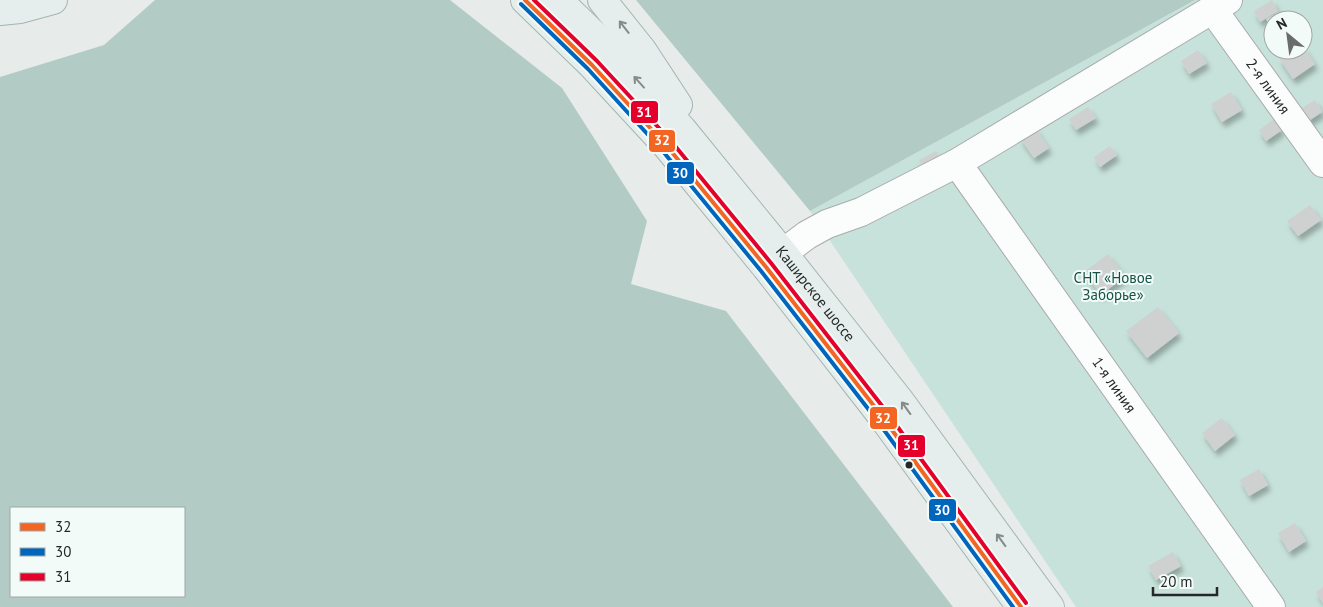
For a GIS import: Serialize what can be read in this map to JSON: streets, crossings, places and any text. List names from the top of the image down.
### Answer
{
  "streets": {
    "main road": ["Каширское шоссе"],
    "street": ["2-я линия", "1-я линия"]
  },
  "parks": ["СНТ «Новое Заборье»"],
  "lines": ["transit line 32", "transit line 31", "transit line 30"],
  "legend": ["32", "30", "31"],
  "scale_bar": "20 m",
  "north": "top left"
}
